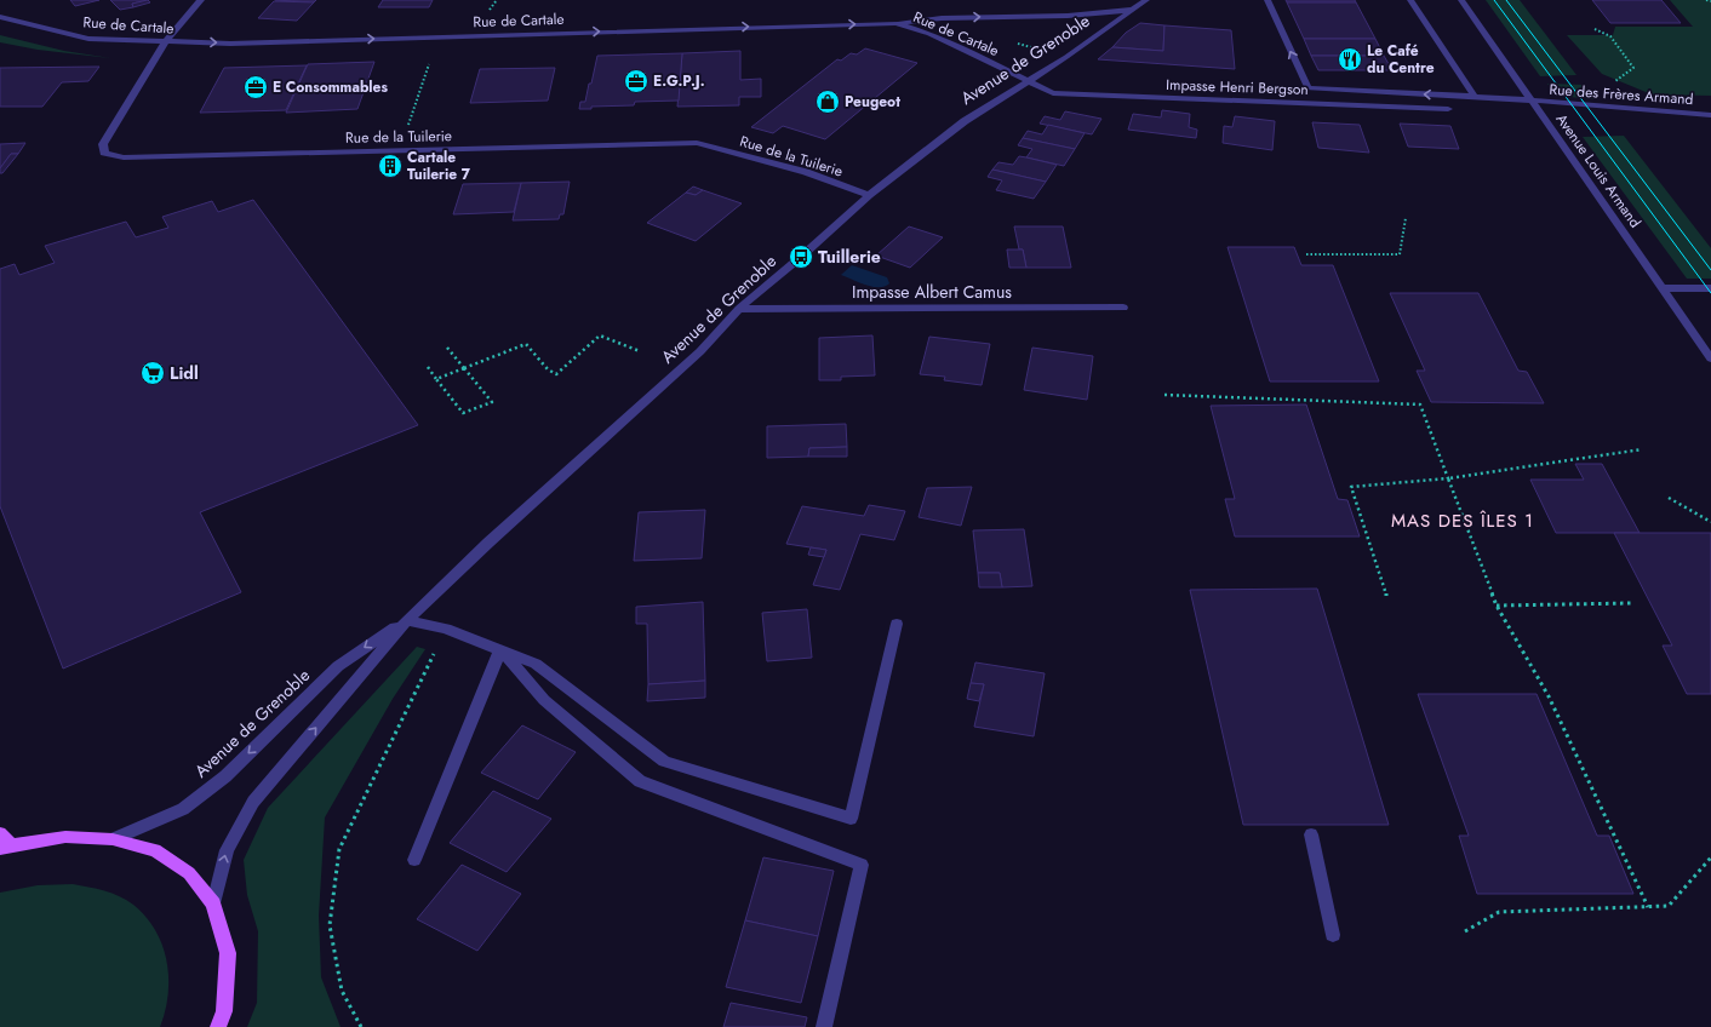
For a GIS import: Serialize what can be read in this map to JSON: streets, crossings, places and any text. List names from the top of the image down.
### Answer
{
  "streets": {
    "street": [
      "Rue de Cartale",
      "Avenue de Grenoble",
      "Impasse Henri Bergson",
      "Rue des Frères Armand",
      "Rue de la Tuilerie",
      "Avenue Louis Armand",
      "Impasse Albert Camus"
    ]
  },
  "crossings": [
    ["Rue de Cartale", "Avenue de Grenoble"],
    ["Rue de Cartale", "Impasse Henri Bergson"],
    ["Rue de Cartale", "Rue de la Tuilerie"],
    ["Avenue de Grenoble", "Impasse Henri Bergson"],
    ["Avenue de Grenoble", "Rue de la Tuilerie"],
    ["Avenue de Grenoble", "Impasse Albert Camus"],
    ["Rue des Frères Armand", "Avenue Louis Armand"]
  ],
  "one_way": ["Rue de Cartale", "Rue des Frères Armand"],
  "districts": ["MAS DES ÎLES 1"],
  "places": {
    "restaurant": ["Le Café du Centre"],
    "office": ["E.G.P.J.", "E Consommables"],
    "shop": ["Peugeot"],
    "building": ["Cartale Tuilerie 7"],
    "bus stop": ["Tuillerie"],
    "supermarket": ["Lidl"]
  }
}
